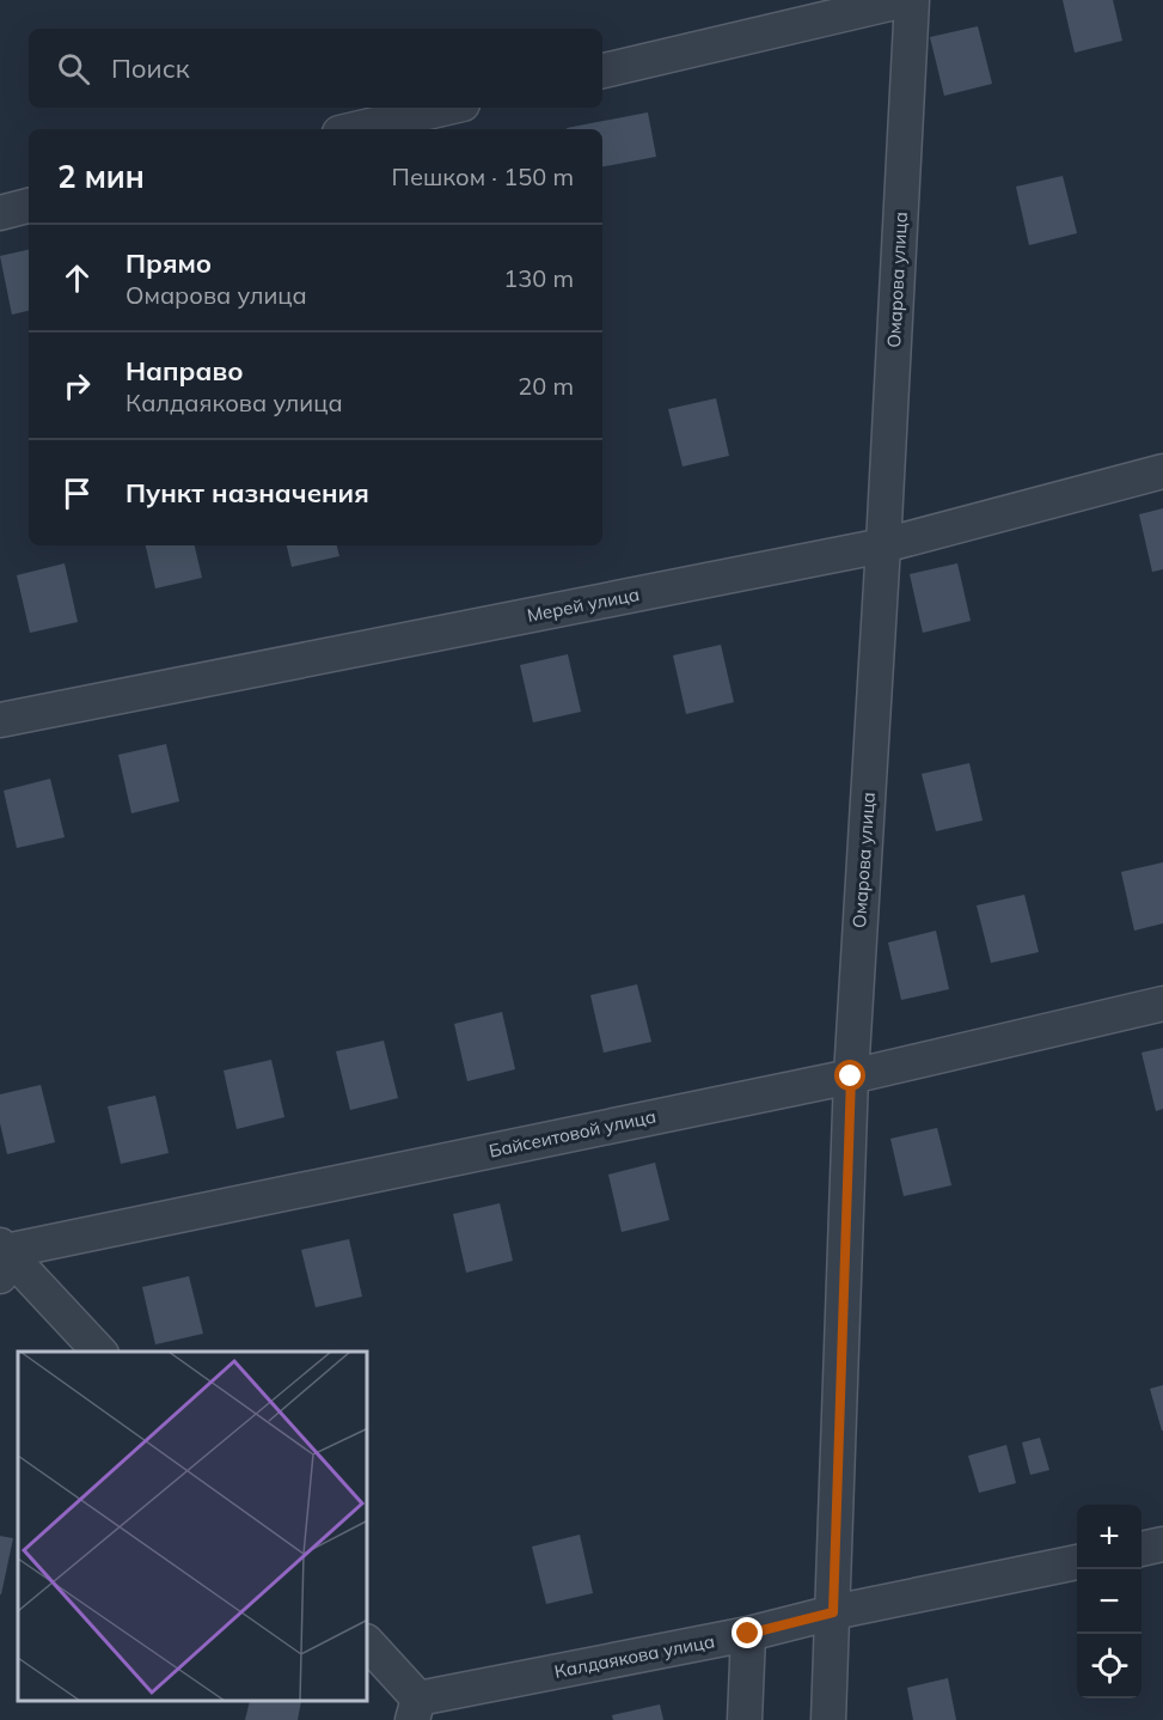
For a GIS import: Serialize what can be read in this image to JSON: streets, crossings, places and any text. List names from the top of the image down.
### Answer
{
  "streets": {
    "street": [
      "Омарова улица",
      "Мерей улица",
      "Байсеитовой улица",
      "Калдаякова улица"
    ]
  },
  "crossings": [
    ["Омарова улица", "Мерей улица"],
    ["Омарова улица", "Байсеитовой улица"],
    ["Омарова улица", "Калдаякова улица"]
  ],
  "page": {
    "search": "Поиск",
    "heading": ["2 мин", "Пешком · 150 m"],
    "list": [
      ["Прямо", "Омарова улица", "130 m"],
      ["Направо", "Калдаякова улица", "20 m"],
      "Пункт назначения"
    ],
    "map_buttons": ["+", "−"]
  }
}
